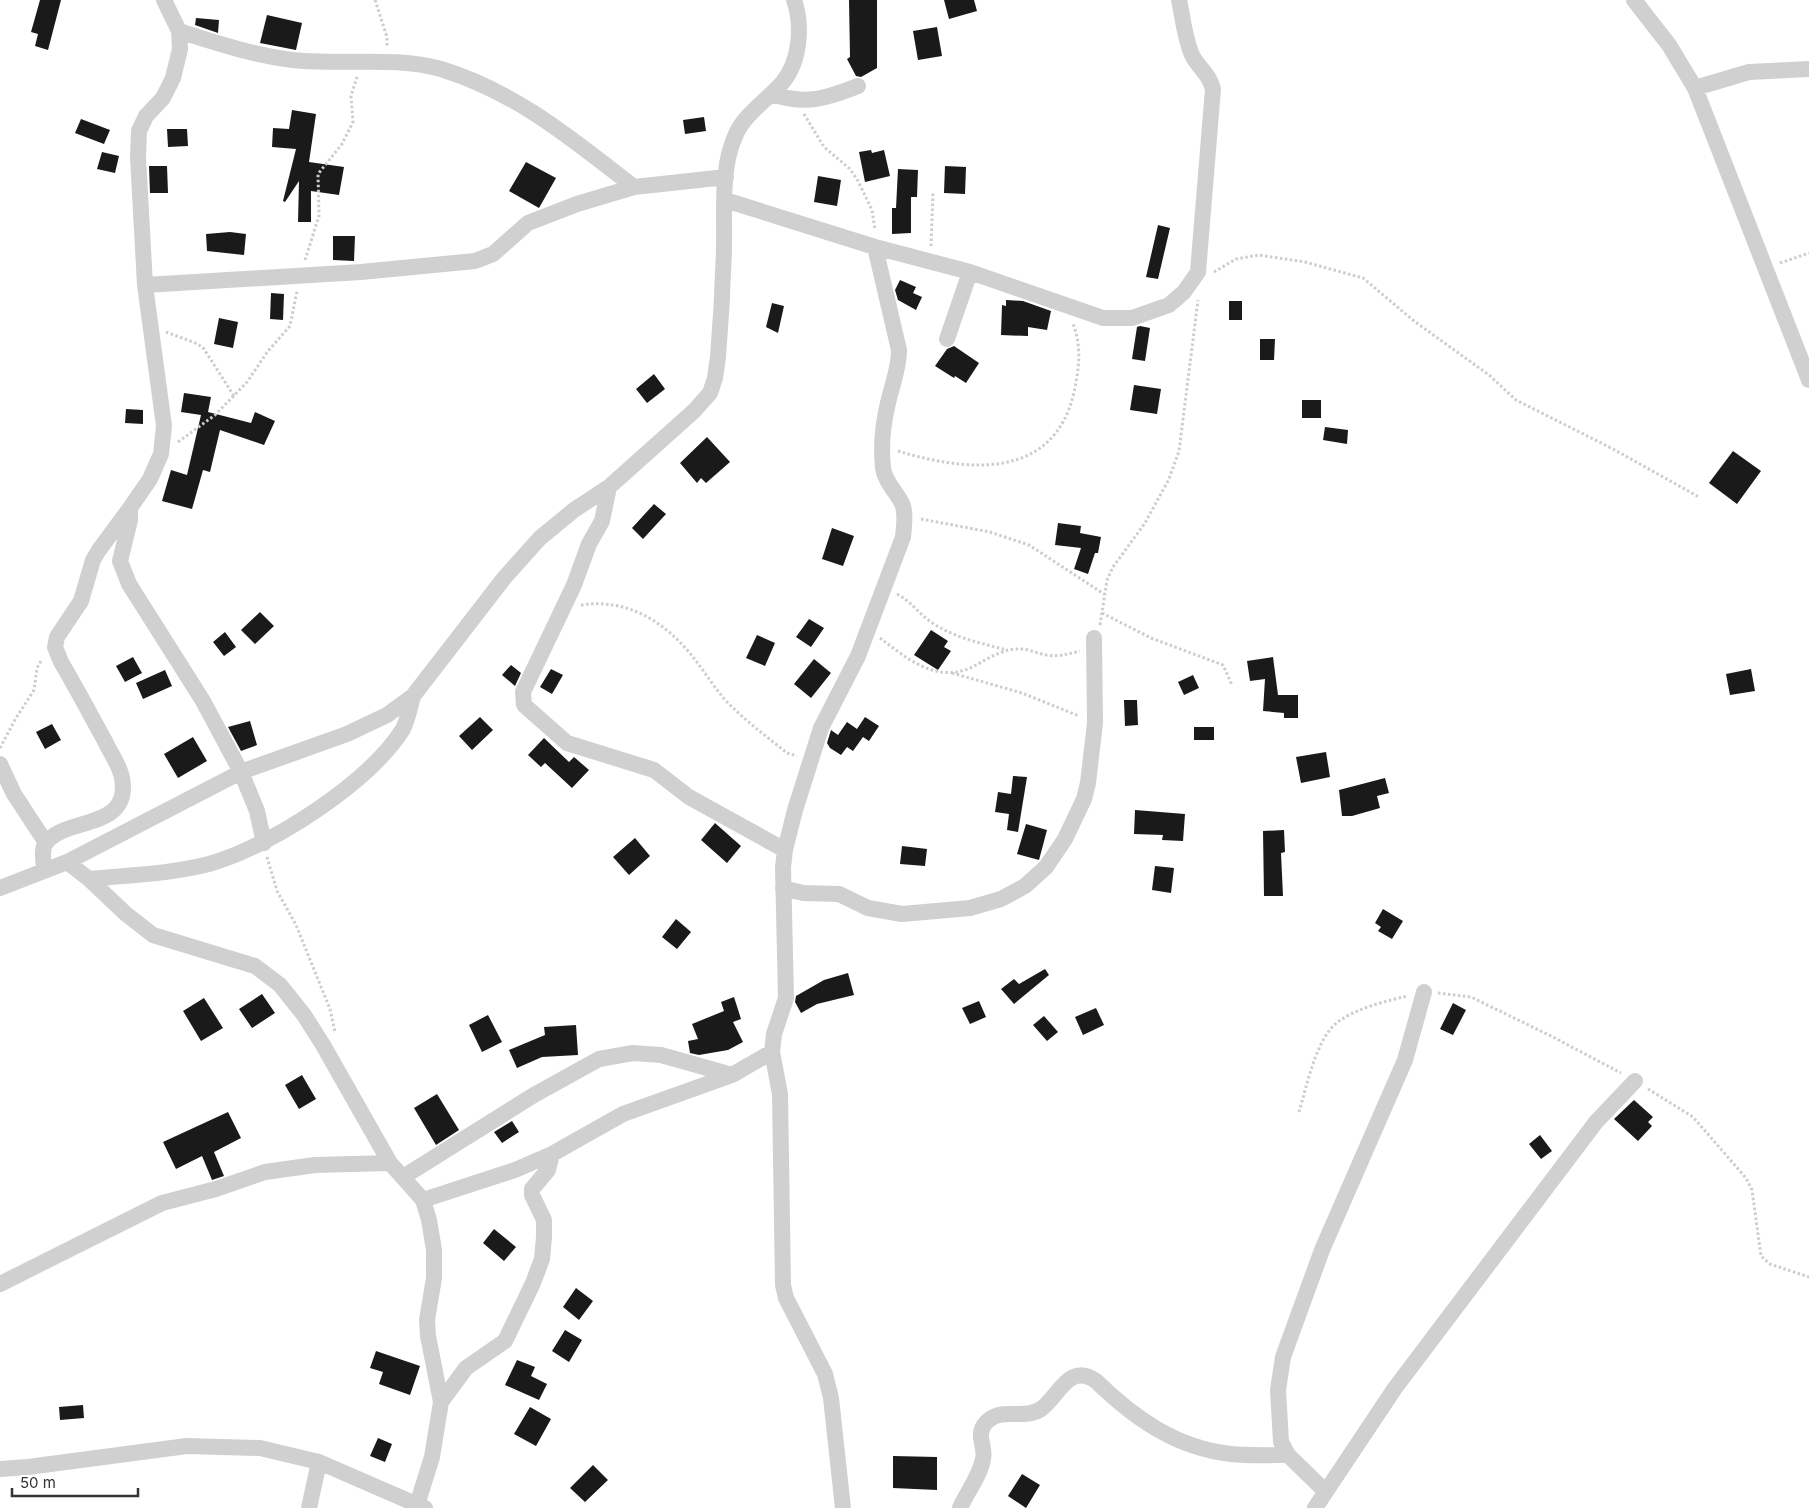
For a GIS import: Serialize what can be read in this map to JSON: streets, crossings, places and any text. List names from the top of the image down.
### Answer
{
  "scale_bar": "50 m"
}
